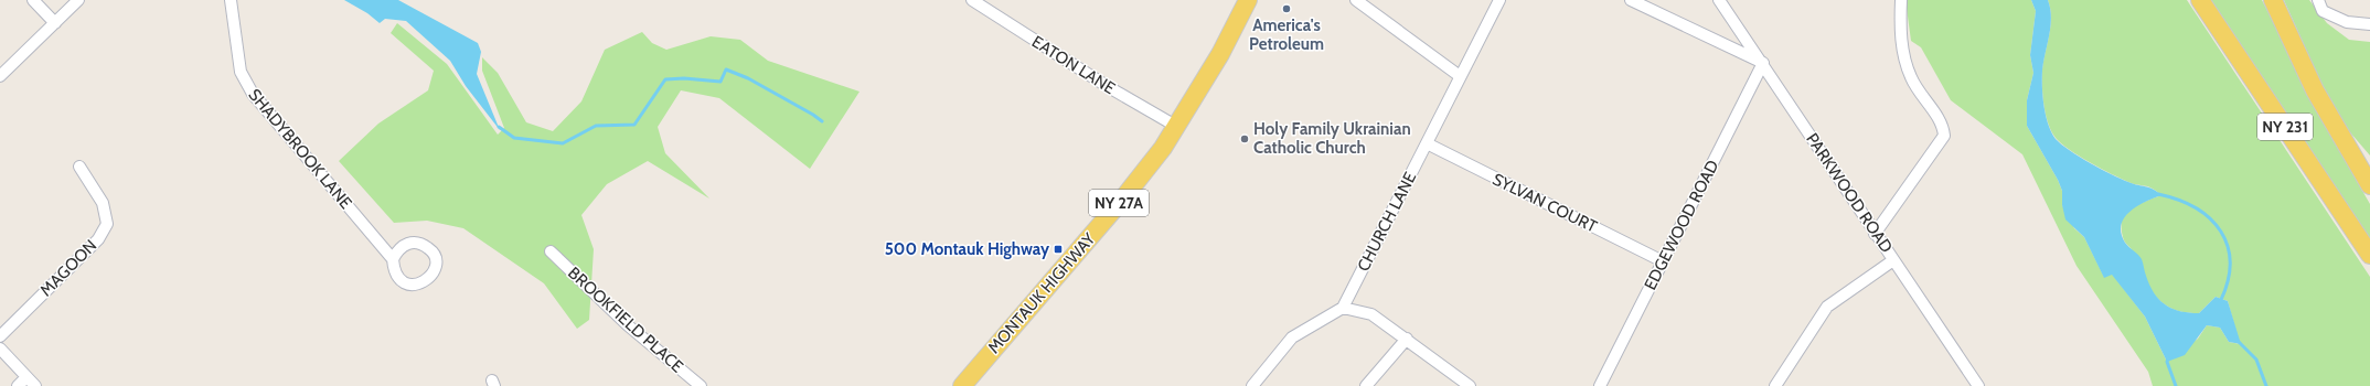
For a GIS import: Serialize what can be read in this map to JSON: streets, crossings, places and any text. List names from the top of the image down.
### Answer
{
  "streets": {
    "main road": ["NY 231", "NY 27A", "MONTAUK HIGHWAY"],
    "street": [
      "EATON LANE",
      "SHADYBROOK LANE",
      "PARKWOOD ROAD",
      "SYLVAN COURT",
      "CHURCH LANE",
      "EDGEWOOD ROAD",
      "MAGOON",
      "BROOKFIELD PLACE"
    ]
  },
  "crossings": [
    ["EATON LANE", "MONTAUK HIGHWAY"],
    ["PARKWOOD ROAD", "EDGEWOOD ROAD"],
    ["SYLVAN COURT", "CHURCH LANE"],
    ["SYLVAN COURT", "EDGEWOOD ROAD"]
  ],
  "places": {
    "other": ["America's Petroleum", "Holy Family Ukrainian Catholic Church"],
    "transit": ["500 Montauk Highway"]
  }
}
